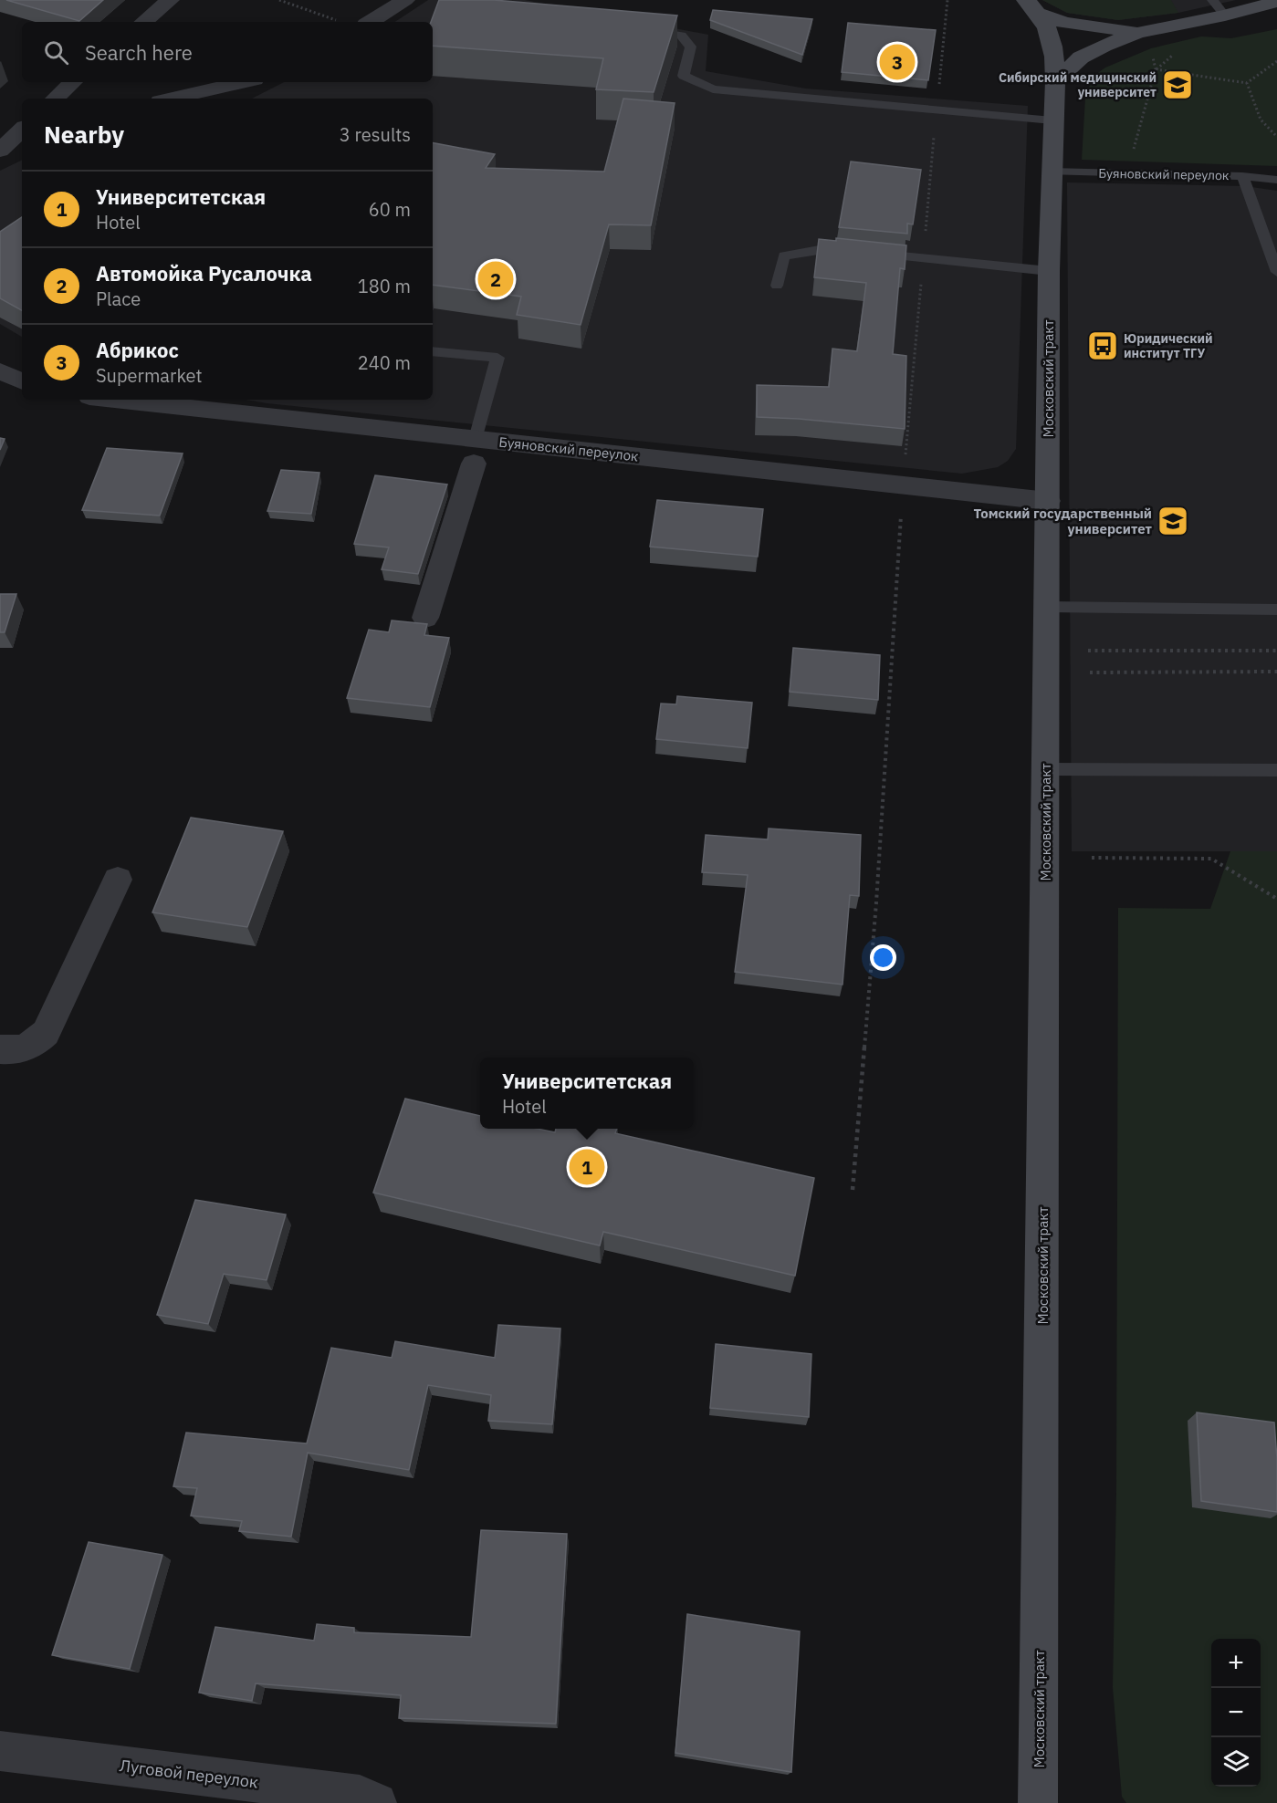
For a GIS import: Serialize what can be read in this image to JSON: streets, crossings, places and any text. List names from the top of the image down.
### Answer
{
  "streets": {
    "main road": ["Московский тракт"],
    "street": ["Буяновский переулок", "Луговой переулок"]
  },
  "crossings": [
    ["Буяновский переулок", "Московский тракт"]
  ],
  "places": {
    "school or university": ["Сибирский медицинский университет", "Томский государственный университет"],
    "bus stop": ["Юридический институт ТГУ"]
  },
  "page": {
    "search": "Search here",
    "pins": ["3", "2", "1"],
    "heading": ["Nearby", "3 results"],
    "list": [
      {
        "mark": "1",
        "name": "Университетская",
        "note": "Hotel",
        "value": "60 m"
      },
      {
        "mark": "2",
        "name": "Автомойка Русалочка",
        "note": "Place",
        "value": "180 m"
      },
      {
        "mark": "3",
        "name": "Абрикос",
        "note": "Supermarket",
        "value": "240 m"
      }
    ],
    "popup": ["Университетская", "Hotel"],
    "map_buttons": ["+", "−"]
  }
}
